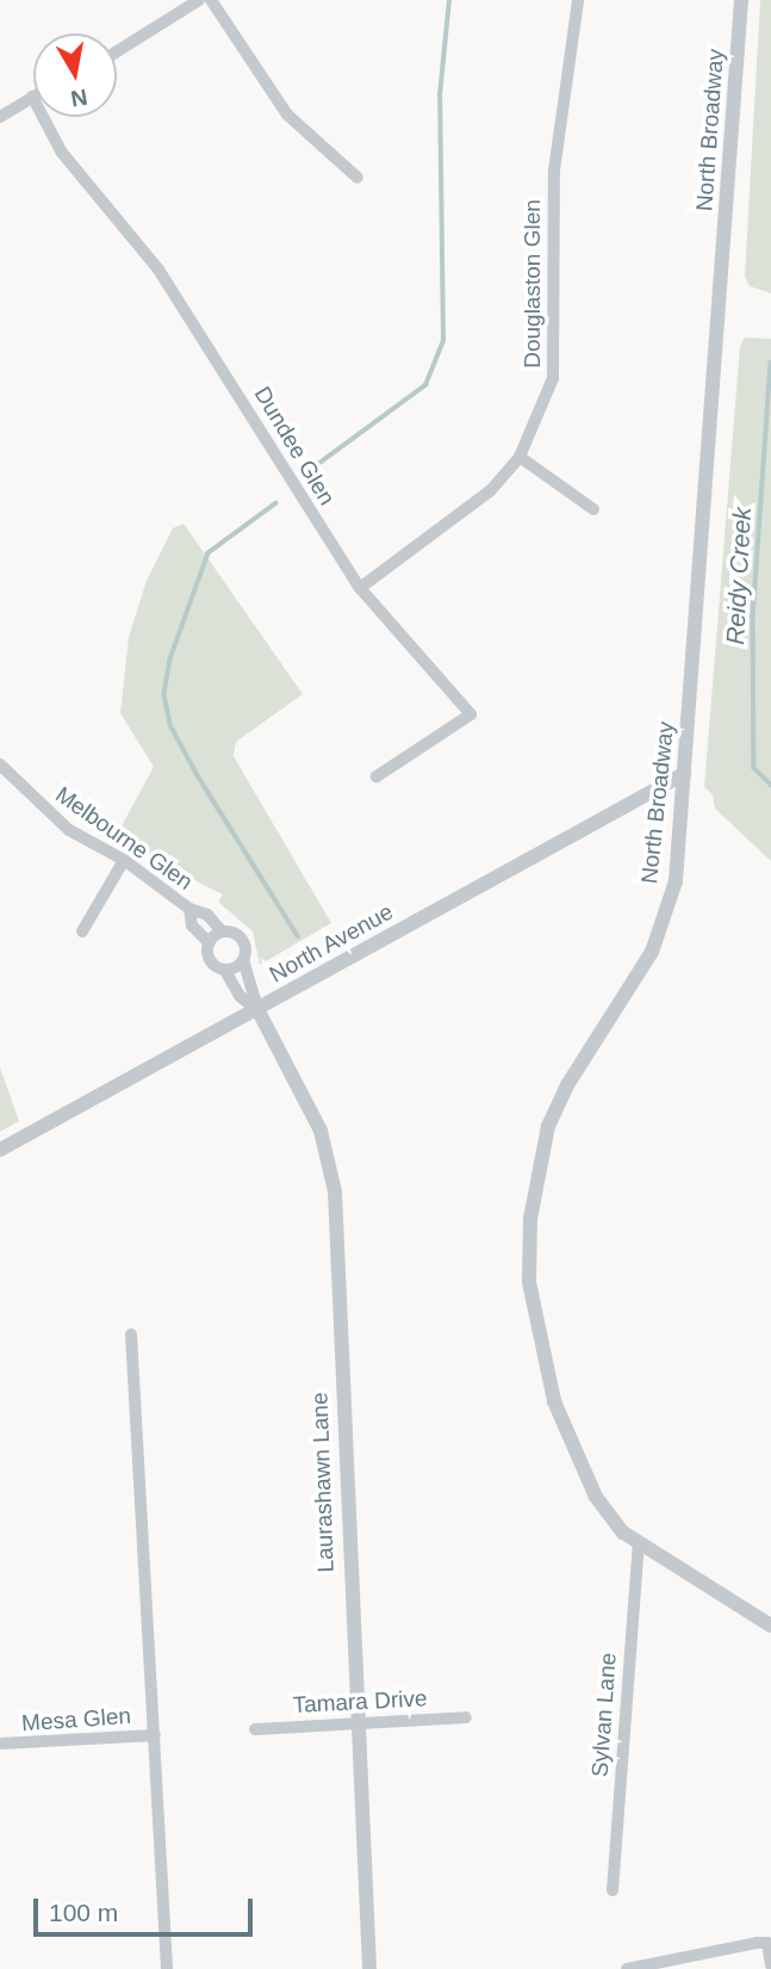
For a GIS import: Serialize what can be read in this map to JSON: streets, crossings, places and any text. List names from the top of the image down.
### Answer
{
  "streets": {
    "street": [
      "North Broadway",
      "Douglaston Glen",
      "Dundee Glen",
      "Melbourne Glen",
      "North Avenue",
      "Laurashawn Lane",
      "Tamara Drive",
      "Sylvan Lane",
      "Mesa Glen"
    ]
  },
  "crossings": [
    ["North Broadway", "North Avenue"],
    ["North Broadway", "Sylvan Lane"],
    ["Douglaston Glen", "Dundee Glen"],
    ["Melbourne Glen", "North Avenue"],
    ["Melbourne Glen", "Laurashawn Lane"],
    ["North Avenue", "Laurashawn Lane"],
    ["Laurashawn Lane", "Tamara Drive"]
  ],
  "water": ["Reidy Creek"],
  "scale_bar": "100 m",
  "north": "bottom"
}
